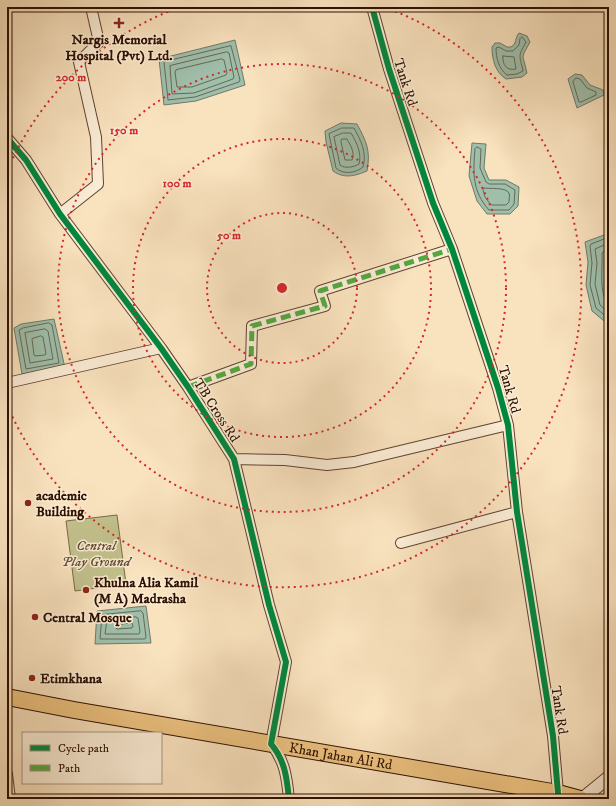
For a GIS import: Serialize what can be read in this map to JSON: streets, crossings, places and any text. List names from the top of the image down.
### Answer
{
  "streets": {
    "highway": ["Khan Jahan Ali Rd"],
    "street": ["Tank Rd", "TB Cross Rd"]
  },
  "crossings": [
    ["Tank Rd", "Khan Jahan Ali Rd"],
    ["TB Cross Rd", "Khan Jahan Ali Rd"]
  ],
  "parks": ["Central Play Ground"],
  "places": {
    "health": ["Nargis Memorial Hospital (Pvt) Ltd."],
    "other": [
      "academic Building",
      "Khulna Alia Kamil (M A) Madrasha",
      "Central Mosque",
      "Etimkhana"
    ]
  },
  "legend": ["Cycle path", "Path"],
  "rings": [
    "200 m",
    "150 m",
    "100 m",
    "50 m"
  ]
}
